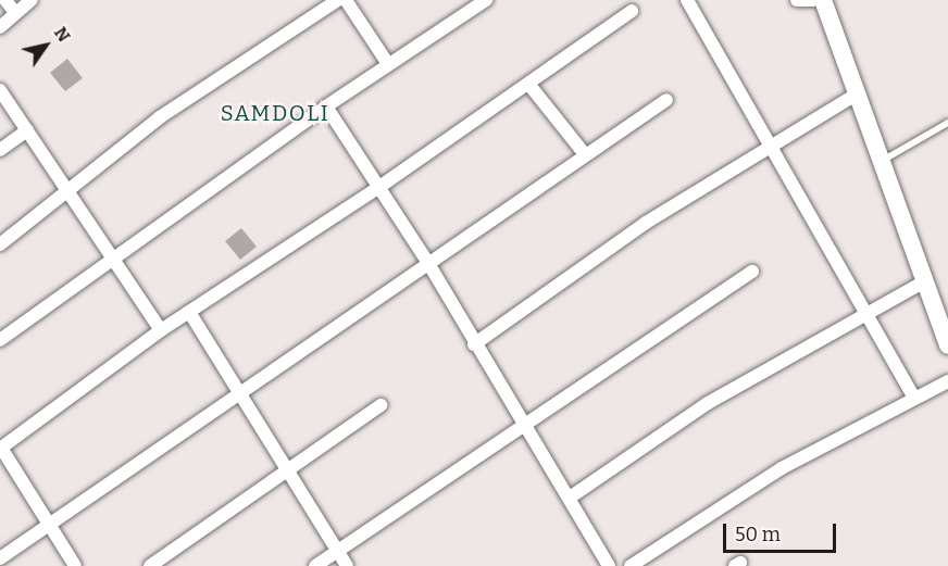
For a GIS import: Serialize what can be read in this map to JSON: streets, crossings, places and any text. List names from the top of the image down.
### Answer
{
  "districts": ["SAMDOLI"],
  "scale_bar": "50 m",
  "north": "top right"
}
